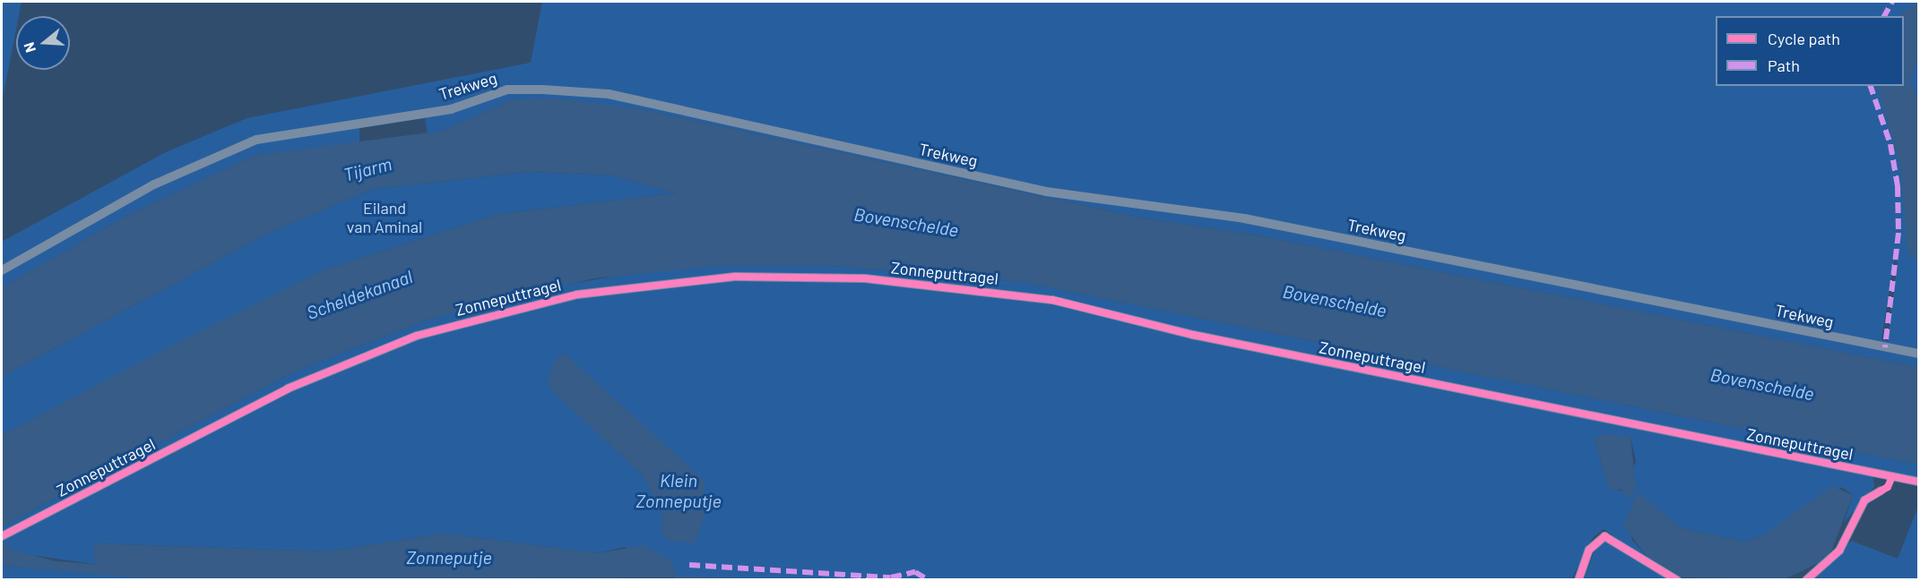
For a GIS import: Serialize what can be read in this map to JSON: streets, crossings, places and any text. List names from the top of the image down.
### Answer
{
  "streets": {
    "street": ["Trekweg", "Zonneputtragel"]
  },
  "water": [
    "Tijarm",
    "Bovenschelde",
    "Scheldekanaal",
    "Klein Zonneputje",
    "Zonneputje"
  ],
  "parks": ["Eiland van Aminal"],
  "legend": ["Cycle path", "Path"],
  "north": "left"
}
